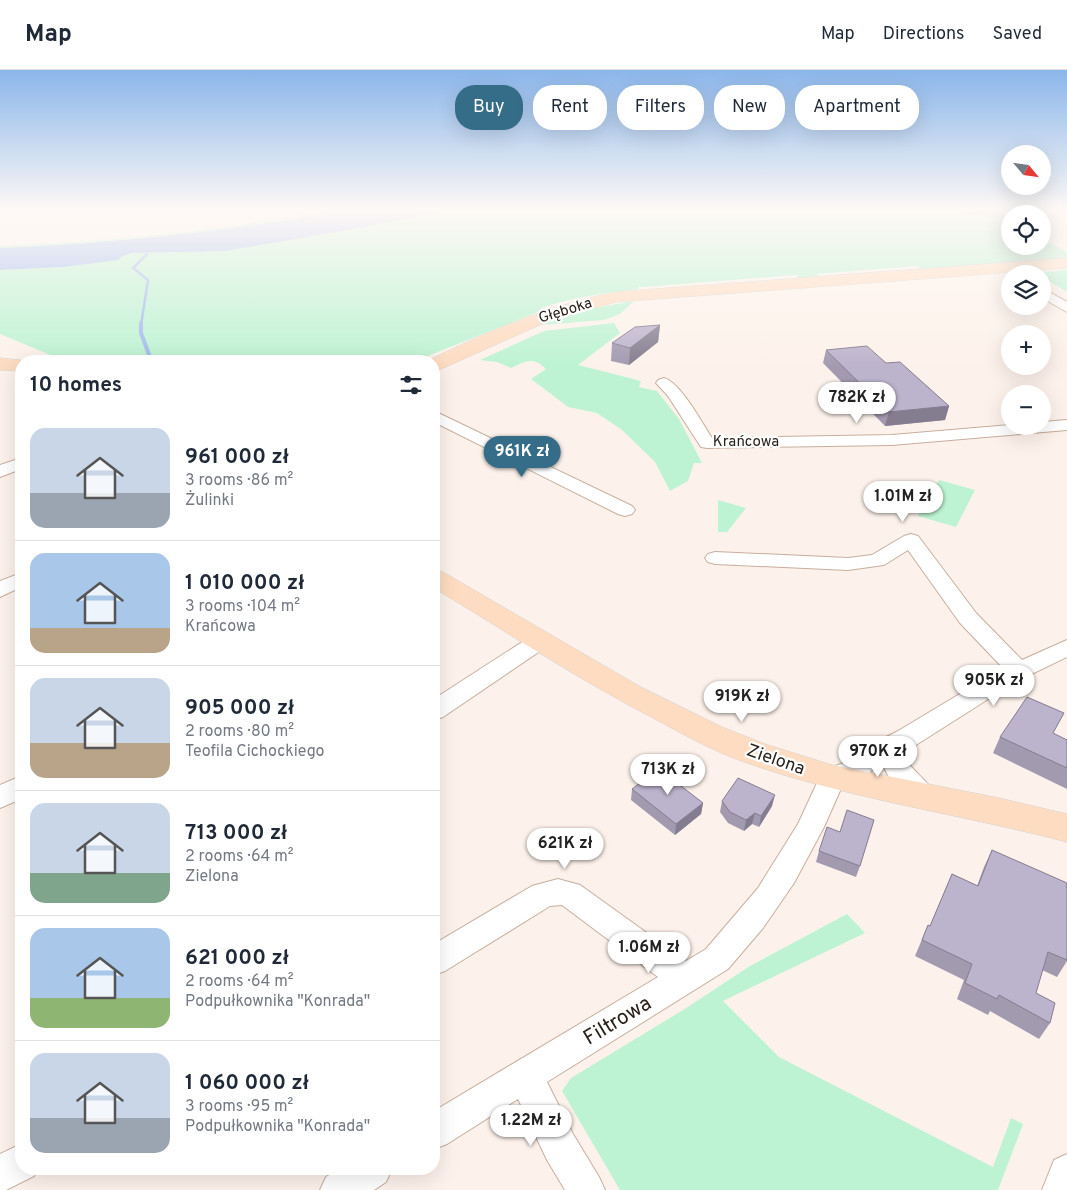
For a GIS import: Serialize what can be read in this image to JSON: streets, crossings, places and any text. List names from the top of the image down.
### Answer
{
  "streets": {
    "main road": ["Głęboka", "Zielona"],
    "street": ["Krańcowa", "Filtrowa"]
  },
  "crossings": [
    ["Zielona", "Filtrowa"]
  ],
  "north": "bottom right",
  "page": {
    "header": "Map",
    "nav": ["Map", "Directions", "Saved"],
    "chip": [
      "Buy",
      "Rent",
      "Filters",
      "New",
      "Apartment"
    ],
    "map_buttons": ["+", "−"],
    "heading": "10 homes",
    "price": [
      "782K zł",
      "961K zł",
      "1.01M zł",
      "905K zł",
      "919K zł",
      "970K zł",
      "713K zł",
      "621K zł",
      "1.06M zł",
      "1.22M zł"
    ],
    "list": [
      {
        "name": "961 000 zł",
        "note": "3 rooms · 86 m² · Żulinki"
      },
      {
        "name": "1 010 000 zł",
        "note": "3 rooms · 104 m² · Krańcowa"
      },
      {
        "name": "905 000 zł",
        "note": "2 rooms · 80 m² · Teofila Cichockiego"
      },
      {
        "name": "713 000 zł",
        "note": "2 rooms · 64 m² · Zielona"
      },
      {
        "name": "621 000 zł",
        "note": "2 rooms · 64 m² · Podpułkownika \"Konrada\""
      },
      {
        "name": "1 060 000 zł",
        "note": "3 rooms · 95 m² · Podpułkownika \"Konrada\""
      }
    ]
  }
}
